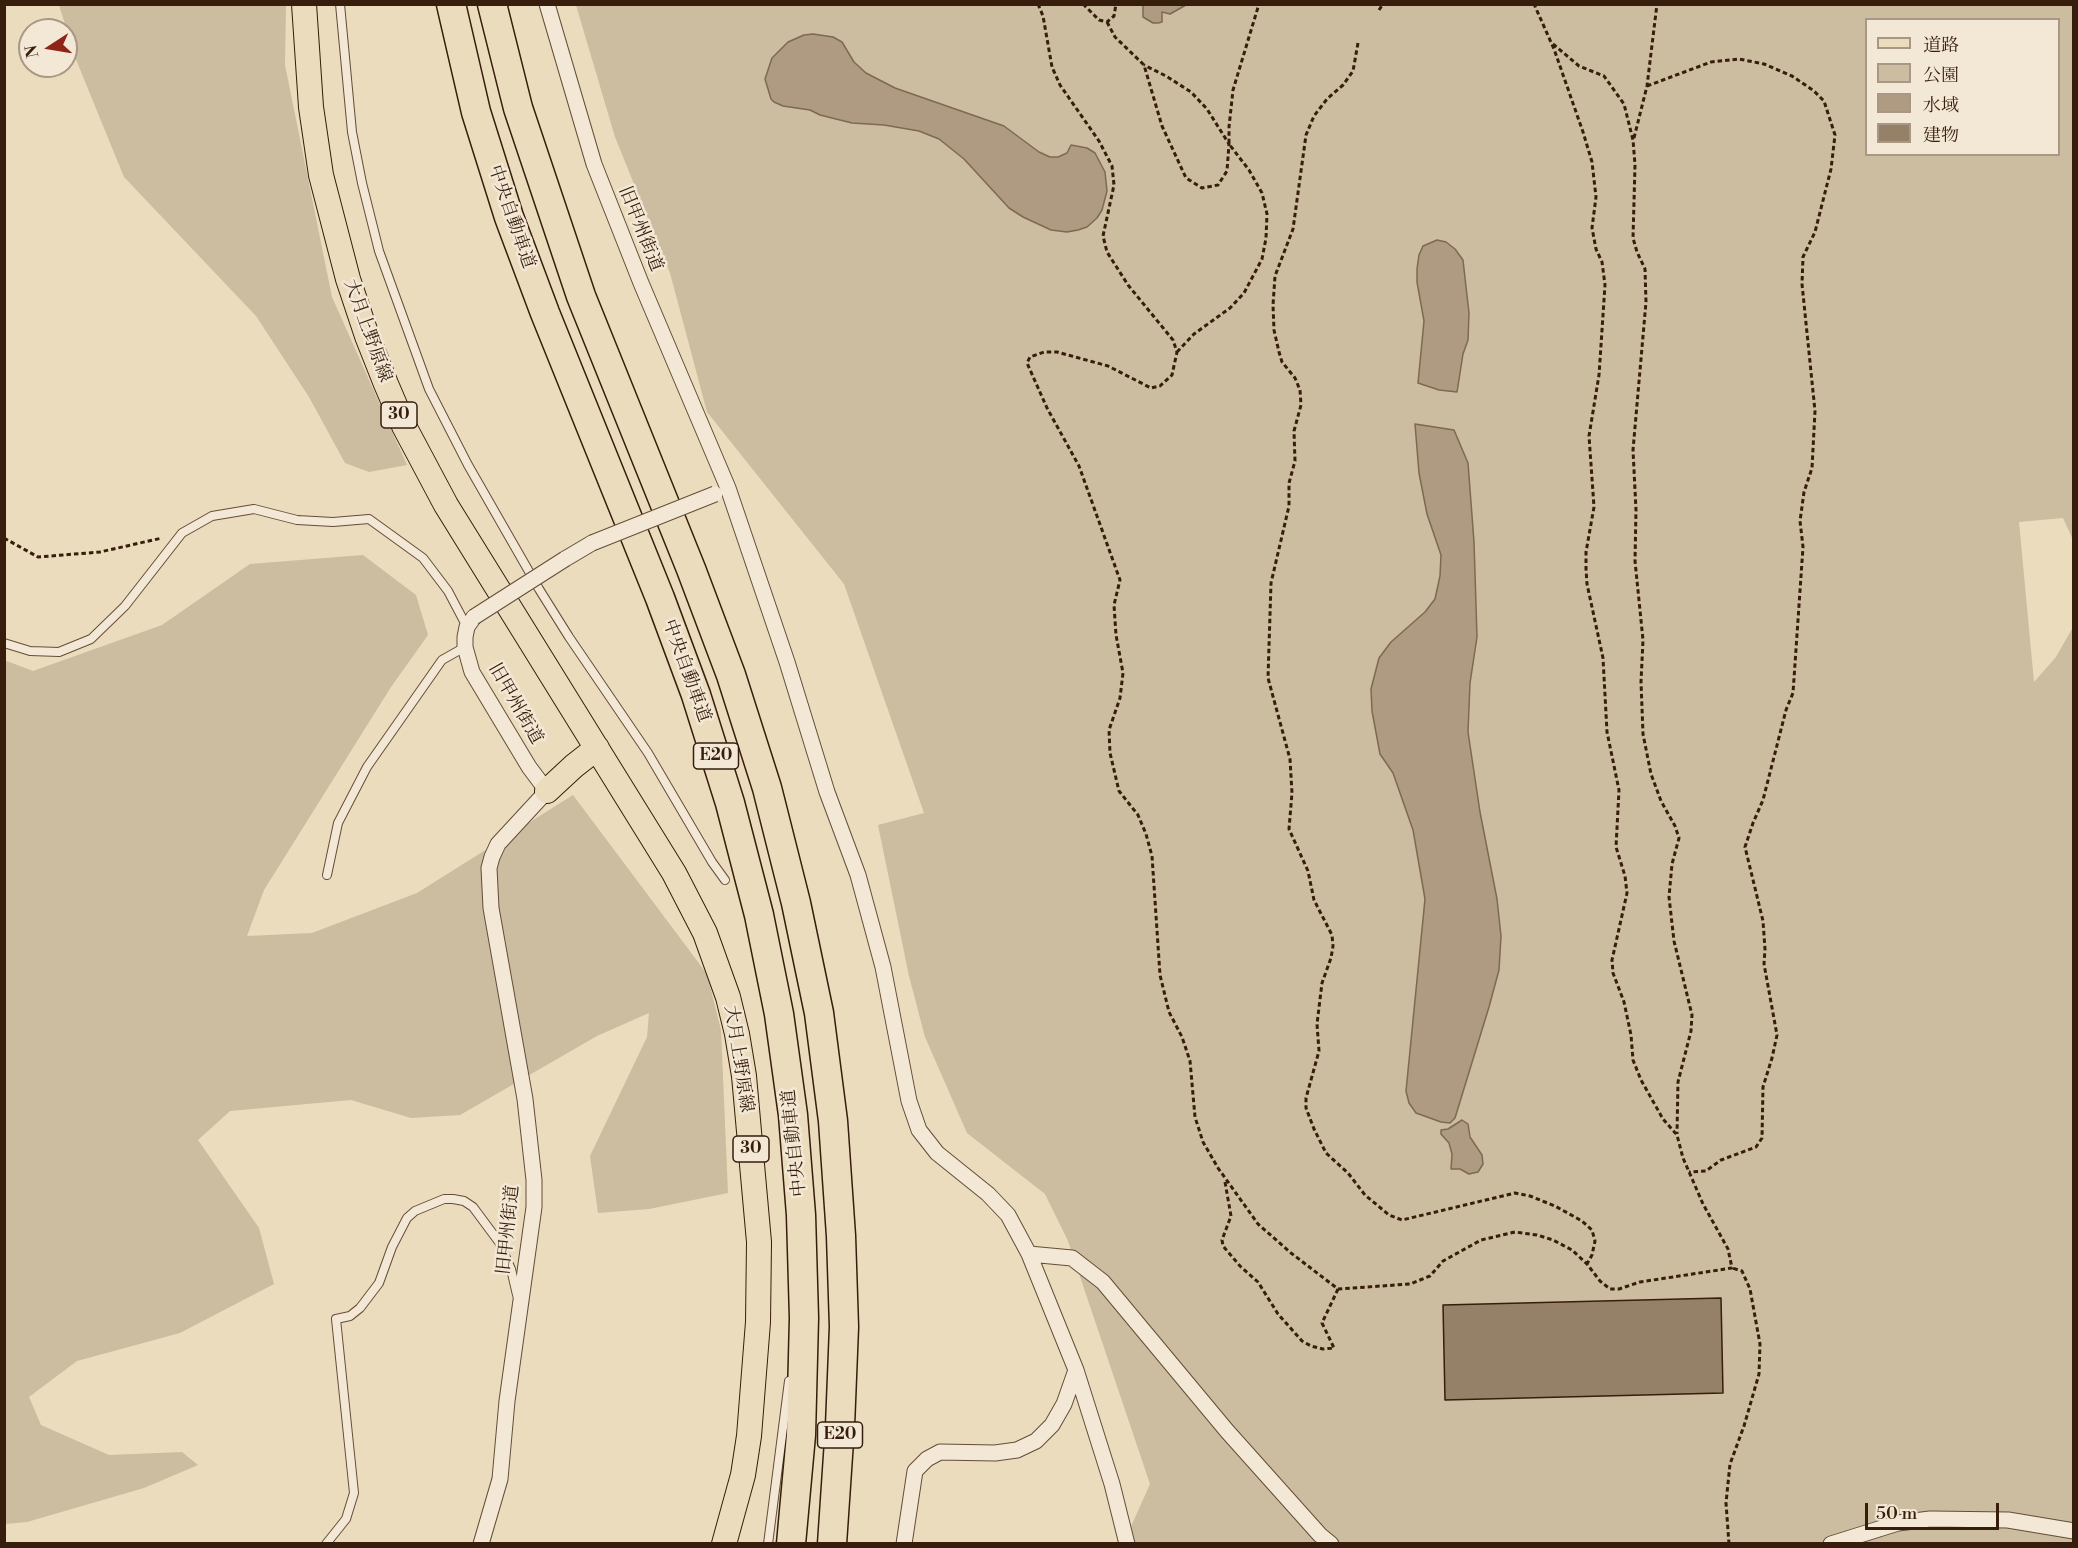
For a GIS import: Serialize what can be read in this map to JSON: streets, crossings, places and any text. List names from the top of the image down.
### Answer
{
  "streets": {
    "highway": ["中央自動車道", "E20"],
    "main road": ["大月上野原線", "30"],
    "street": ["旧甲州街道"]
  },
  "legend": [
    "道路",
    "公園",
    "水域",
    "建物"
  ],
  "scale_bar": "50 m",
  "north": "left"
}
